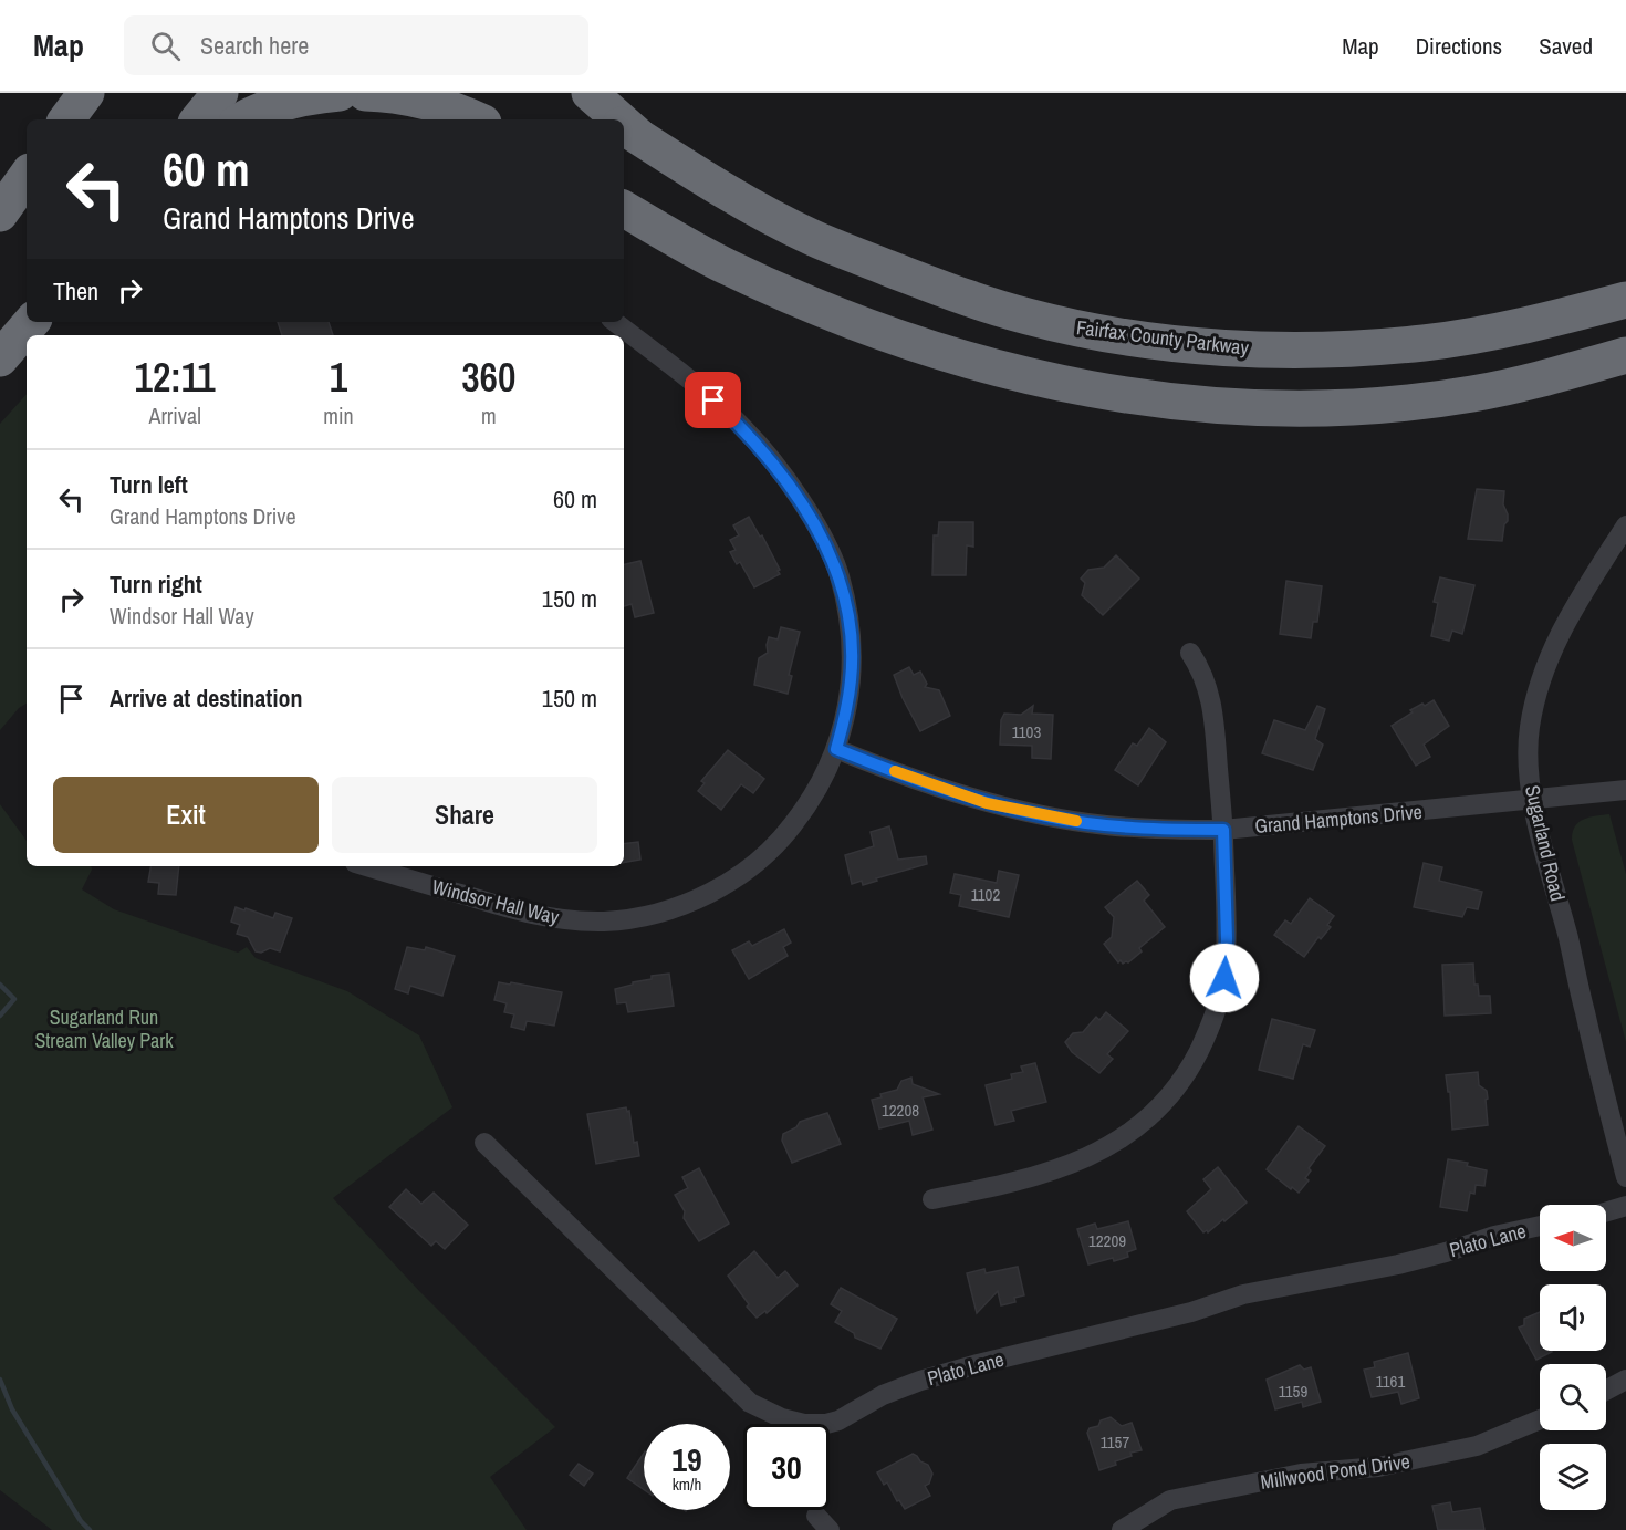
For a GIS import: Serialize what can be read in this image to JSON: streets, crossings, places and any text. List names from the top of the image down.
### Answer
{
  "streets": {
    "highway": ["Fairfax County Parkway"],
    "street": [
      "Grand Hamptons Drive",
      "Sugarland Road",
      "Windsor Hall Way",
      "Plato Lane",
      "Millwood Pond Drive"
    ]
  },
  "crossings": [
    ["Grand Hamptons Drive", "Sugarland Road"],
    ["Grand Hamptons Drive", "Windsor Hall Way"]
  ],
  "parks": ["Sugarland Run Stream Valley Park"],
  "house_numbers": [
    "1103",
    "1102",
    "12208",
    "12209",
    "1161",
    "1159",
    "1157"
  ],
  "north": "left",
  "page": {
    "header": "Map",
    "search": "Search here",
    "nav": ["Map", "Directions", "Saved"],
    "turn": ["60 m", "Grand Hamptons Drive"],
    "then": "Then",
    "eta": [
      "12:11",
      "Arrival",
      "1",
      "min",
      "360",
      "m"
    ],
    "list": [
      {
        "name": "Turn left",
        "note": "Grand Hamptons Drive",
        "value": "60 m"
      },
      {
        "name": "Turn right",
        "note": "Windsor Hall Way",
        "value": "150 m"
      },
      {
        "name": "Arrive at destination",
        "value": "150 m"
      }
    ],
    "buttons": ["Exit", "Share"],
    "speed": "19 km/h",
    "limit": "30"
  }
}
